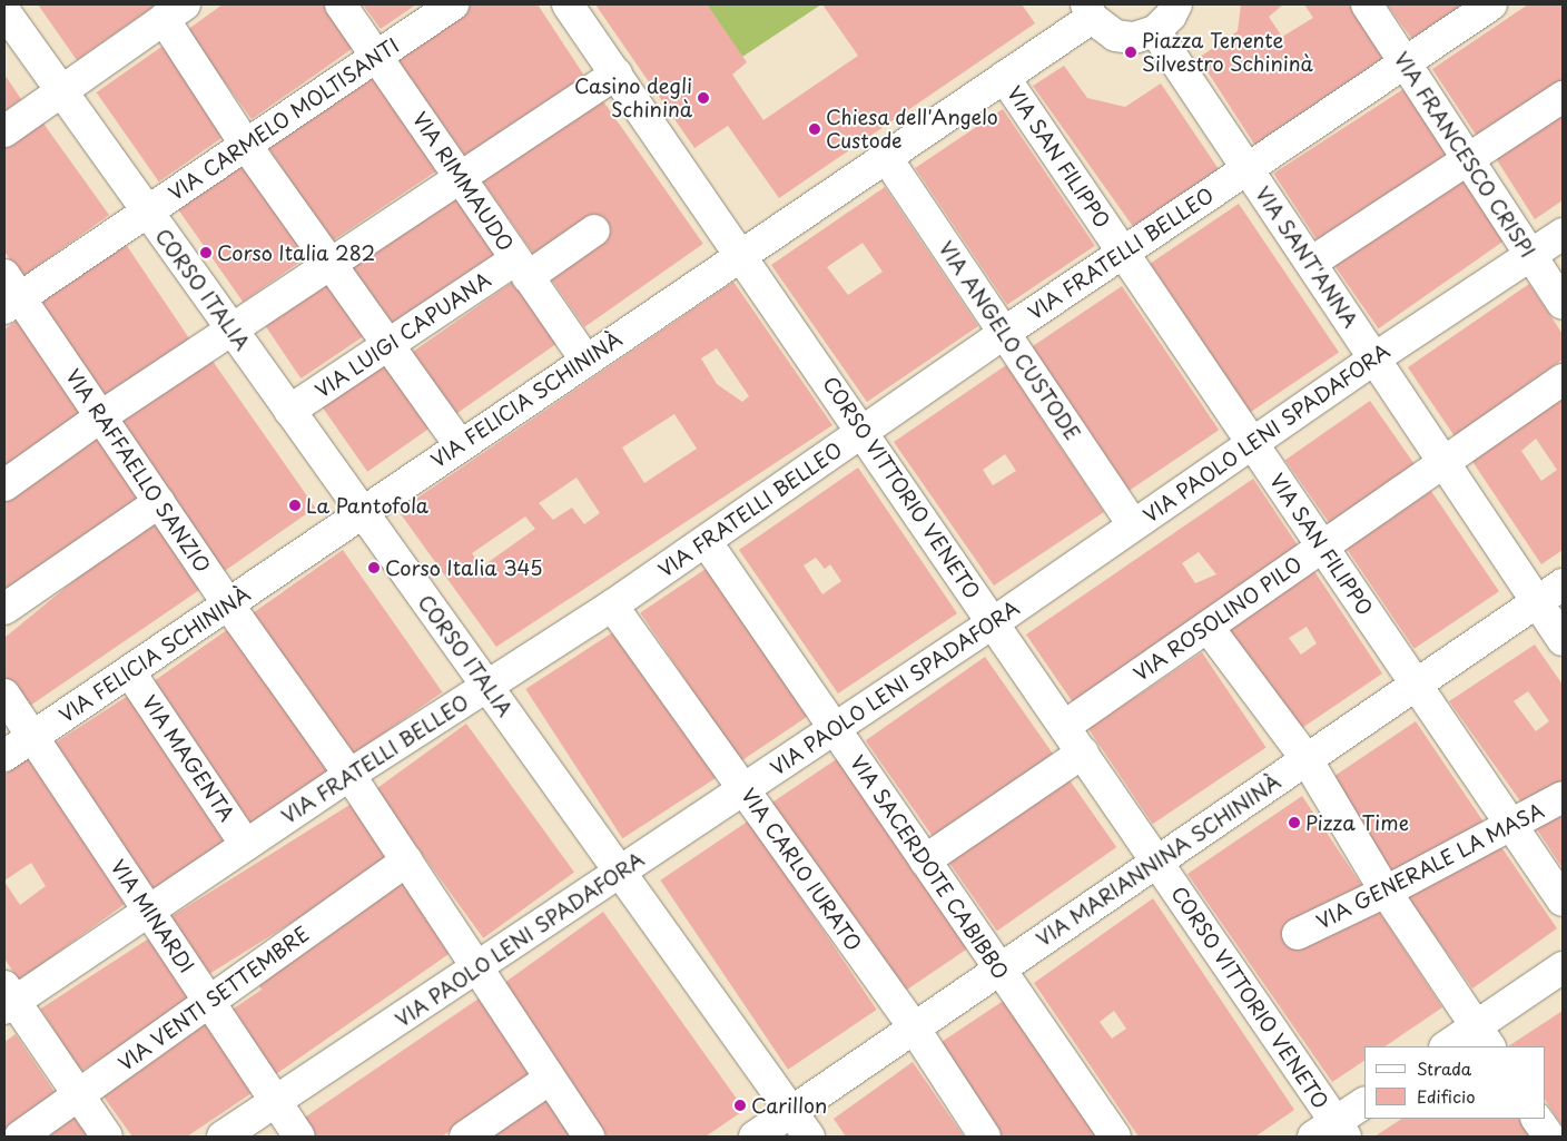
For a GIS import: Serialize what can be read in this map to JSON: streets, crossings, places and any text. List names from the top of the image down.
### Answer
{
  "streets": {
    "street": [
      "VIA CARMELO MOLTISANTI",
      "VIA FRANCESCO CRISPI",
      "VIA SAN FILIPPO",
      "VIA RIMMAUDO",
      "VIA FRATELLI BELLEO",
      "VIA SANT'ANNA",
      "CORSO ITALIA",
      "VIA LUIGI CAPUANA",
      "VIA ANGELO CUSTODE",
      "VIA FELICIA SCHININÀ",
      "VIA PAOLO LENI SPADAFORA",
      "VIA RAFFAELLO SANZIO",
      "CORSO VITTORIO VENETO",
      "VIA ROSOLINO PILO",
      "VIA MAGENTA",
      "VIA MARIANNINA SCHININÀ",
      "VIA GENERALE LA MASA",
      "VIA SACERDOTE CABIBBO",
      "VIA CARLO IURATO",
      "VIA MINARDI",
      "VIA VENTI SETTEMBRE"
    ]
  },
  "crossings": [
    ["VIA CARMELO MOLTISANTI", "VIA RIMMAUDO"],
    ["VIA CARMELO MOLTISANTI", "CORSO ITALIA"],
    ["VIA CARMELO MOLTISANTI", "VIA RAFFAELLO SANZIO"],
    ["VIA FRANCESCO CRISPI", "VIA FRATELLI BELLEO"],
    ["VIA FRANCESCO CRISPI", "VIA PAOLO LENI SPADAFORA"],
    ["VIA SAN FILIPPO", "VIA FRATELLI BELLEO"],
    ["VIA SAN FILIPPO", "VIA FELICIA SCHININÀ"],
    ["VIA SAN FILIPPO", "VIA PAOLO LENI SPADAFORA"],
    ["VIA SAN FILIPPO", "VIA ROSOLINO PILO"],
    ["VIA SAN FILIPPO", "VIA MARIANNINA SCHININÀ"],
    ["VIA SAN FILIPPO", "VIA GENERALE LA MASA"],
    ["VIA RIMMAUDO", "VIA LUIGI CAPUANA"],
    ["VIA RIMMAUDO", "VIA FELICIA SCHININÀ"],
    ["VIA FRATELLI BELLEO", "VIA SANT'ANNA"],
    ["VIA FRATELLI BELLEO", "CORSO ITALIA"],
    ["VIA FRATELLI BELLEO", "VIA ANGELO CUSTODE"],
    ["VIA FRATELLI BELLEO", "VIA RAFFAELLO SANZIO"],
    ["VIA FRATELLI BELLEO", "CORSO VITTORIO VENETO"],
    ["VIA FRATELLI BELLEO", "VIA MAGENTA"],
    ["VIA FRATELLI BELLEO", "VIA SACERDOTE CABIBBO"],
    ["VIA FRATELLI BELLEO", "VIA CARLO IURATO"],
    ["VIA FRATELLI BELLEO", "VIA MINARDI"],
    ["VIA SANT'ANNA", "VIA PAOLO LENI SPADAFORA"],
    ["VIA SANT'ANNA", "VIA ROSOLINO PILO"],
    ["VIA SANT'ANNA", "VIA MARIANNINA SCHININÀ"],
    ["CORSO ITALIA", "VIA LUIGI CAPUANA"],
    ["CORSO ITALIA", "VIA FELICIA SCHININÀ"],
    ["CORSO ITALIA", "VIA PAOLO LENI SPADAFORA"],
    ["CORSO ITALIA", "VIA MARIANNINA SCHININÀ"],
    ["VIA ANGELO CUSTODE", "VIA FELICIA SCHININÀ"],
    ["VIA ANGELO CUSTODE", "VIA PAOLO LENI SPADAFORA"],
    ["VIA FELICIA SCHININÀ", "VIA RAFFAELLO SANZIO"],
    ["VIA FELICIA SCHININÀ", "CORSO VITTORIO VENETO"],
    ["VIA FELICIA SCHININÀ", "VIA MAGENTA"],
    ["VIA FELICIA SCHININÀ", "VIA MINARDI"],
    ["VIA PAOLO LENI SPADAFORA", "VIA RAFFAELLO SANZIO"],
    ["VIA PAOLO LENI SPADAFORA", "CORSO VITTORIO VENETO"],
    ["VIA PAOLO LENI SPADAFORA", "VIA SACERDOTE CABIBBO"],
    ["VIA PAOLO LENI SPADAFORA", "VIA CARLO IURATO"],
    ["VIA PAOLO LENI SPADAFORA", "VIA MINARDI"],
    ["VIA RAFFAELLO SANZIO", "VIA VENTI SETTEMBRE"],
    ["CORSO VITTORIO VENETO", "VIA ROSOLINO PILO"],
    ["CORSO VITTORIO VENETO", "VIA MARIANNINA SCHININÀ"],
    ["VIA MARIANNINA SCHININÀ", "VIA SACERDOTE CABIBBO"],
    ["VIA MARIANNINA SCHININÀ", "VIA CARLO IURATO"],
    ["VIA MINARDI", "VIA VENTI SETTEMBRE"]
  ],
  "places": [
    "Piazza Tenente Silvestro Schininà",
    "Casino degli Schininà",
    "Chiesa dell'Angelo Custode",
    "Corso Italia 282",
    "La Pantofola",
    "Corso Italia 345",
    "Pizza Time",
    "Carillon"
  ],
  "legend": ["Strada", "Edificio"]
}
